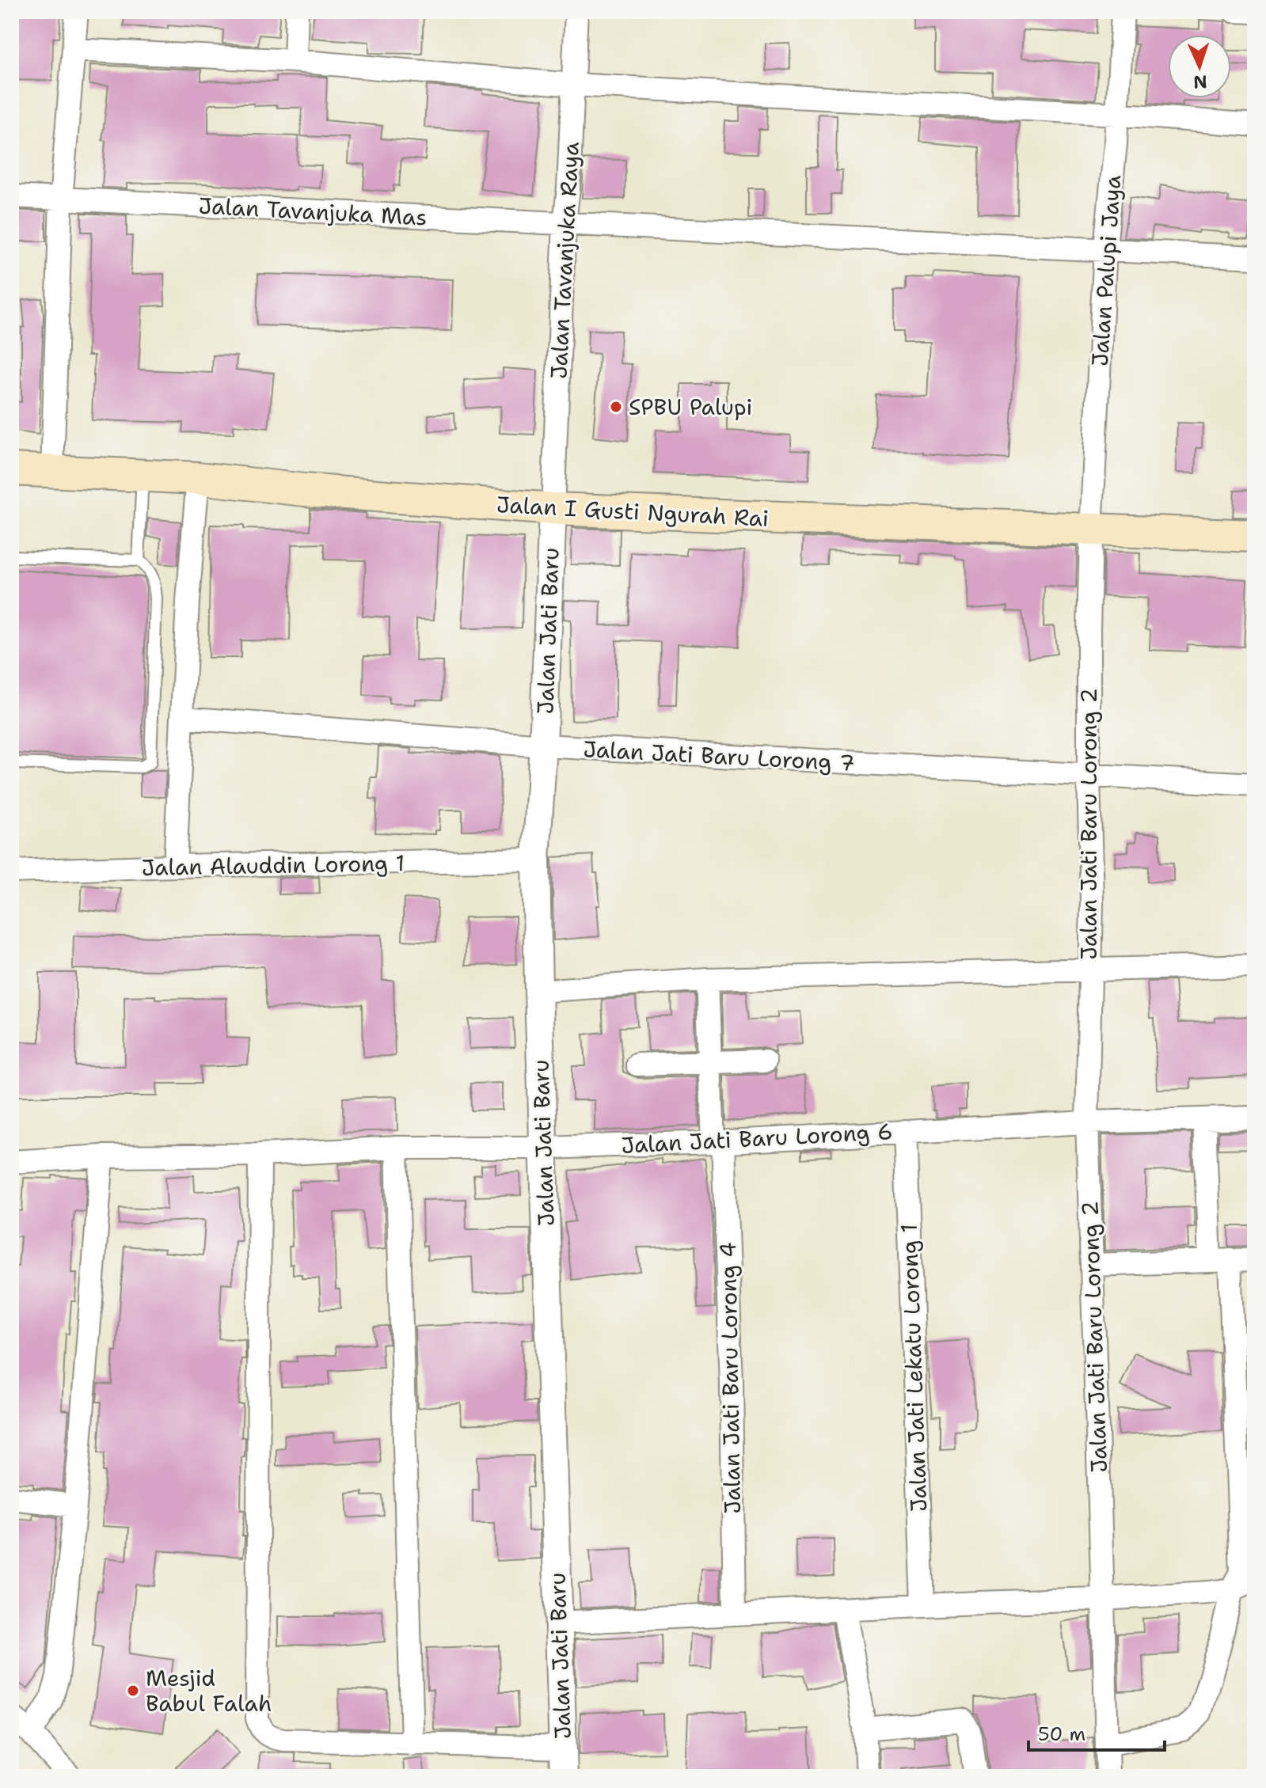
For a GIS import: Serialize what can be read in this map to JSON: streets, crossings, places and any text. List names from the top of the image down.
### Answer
{
  "streets": {
    "main road": ["Jalan I Gusti Ngurah Rai"],
    "street": [
      "Jalan Tavanjuka Mas",
      "Jalan Tavanjuka Raya",
      "Jalan Palupi Jaya",
      "Jalan Jati Baru",
      "Jalan Jati Baru Lorong 7",
      "Jalan Jati Baru Lorong 2",
      "Jalan Alauddin Lorong 1",
      "Jalan Jati Baru Lorong 6",
      "Jalan Jati Lekatu Lorong 1",
      "Jalan Jati Baru Lorong 4"
    ]
  },
  "crossings": [
    ["Jalan Tavanjuka Mas", "Jalan Tavanjuka Raya"],
    ["Jalan Tavanjuka Mas", "Jalan Palupi Jaya"],
    ["Jalan Tavanjuka Raya", "Jalan I Gusti Ngurah Rai"],
    ["Jalan Tavanjuka Raya", "Jalan Jati Baru"],
    ["Jalan Palupi Jaya", "Jalan I Gusti Ngurah Rai"],
    ["Jalan Palupi Jaya", "Jalan Jati Baru Lorong 2"],
    ["Jalan I Gusti Ngurah Rai", "Jalan Jati Baru"],
    ["Jalan I Gusti Ngurah Rai", "Jalan Jati Baru Lorong 2"],
    ["Jalan Jati Baru", "Jalan Jati Baru Lorong 7"],
    ["Jalan Jati Baru", "Jalan Alauddin Lorong 1"],
    ["Jalan Jati Baru", "Jalan Jati Baru Lorong 6"],
    ["Jalan Jati Baru Lorong 7", "Jalan Jati Baru Lorong 2"],
    ["Jalan Jati Baru Lorong 2", "Jalan Jati Baru Lorong 6"],
    ["Jalan Jati Baru Lorong 6", "Jalan Jati Lekatu Lorong 1"],
    ["Jalan Jati Baru Lorong 6", "Jalan Jati Baru Lorong 4"]
  ],
  "places": ["SPBU Palupi", "Mesjid Babul Falah"],
  "scale_bar": "50 m",
  "north": "bottom"
}
